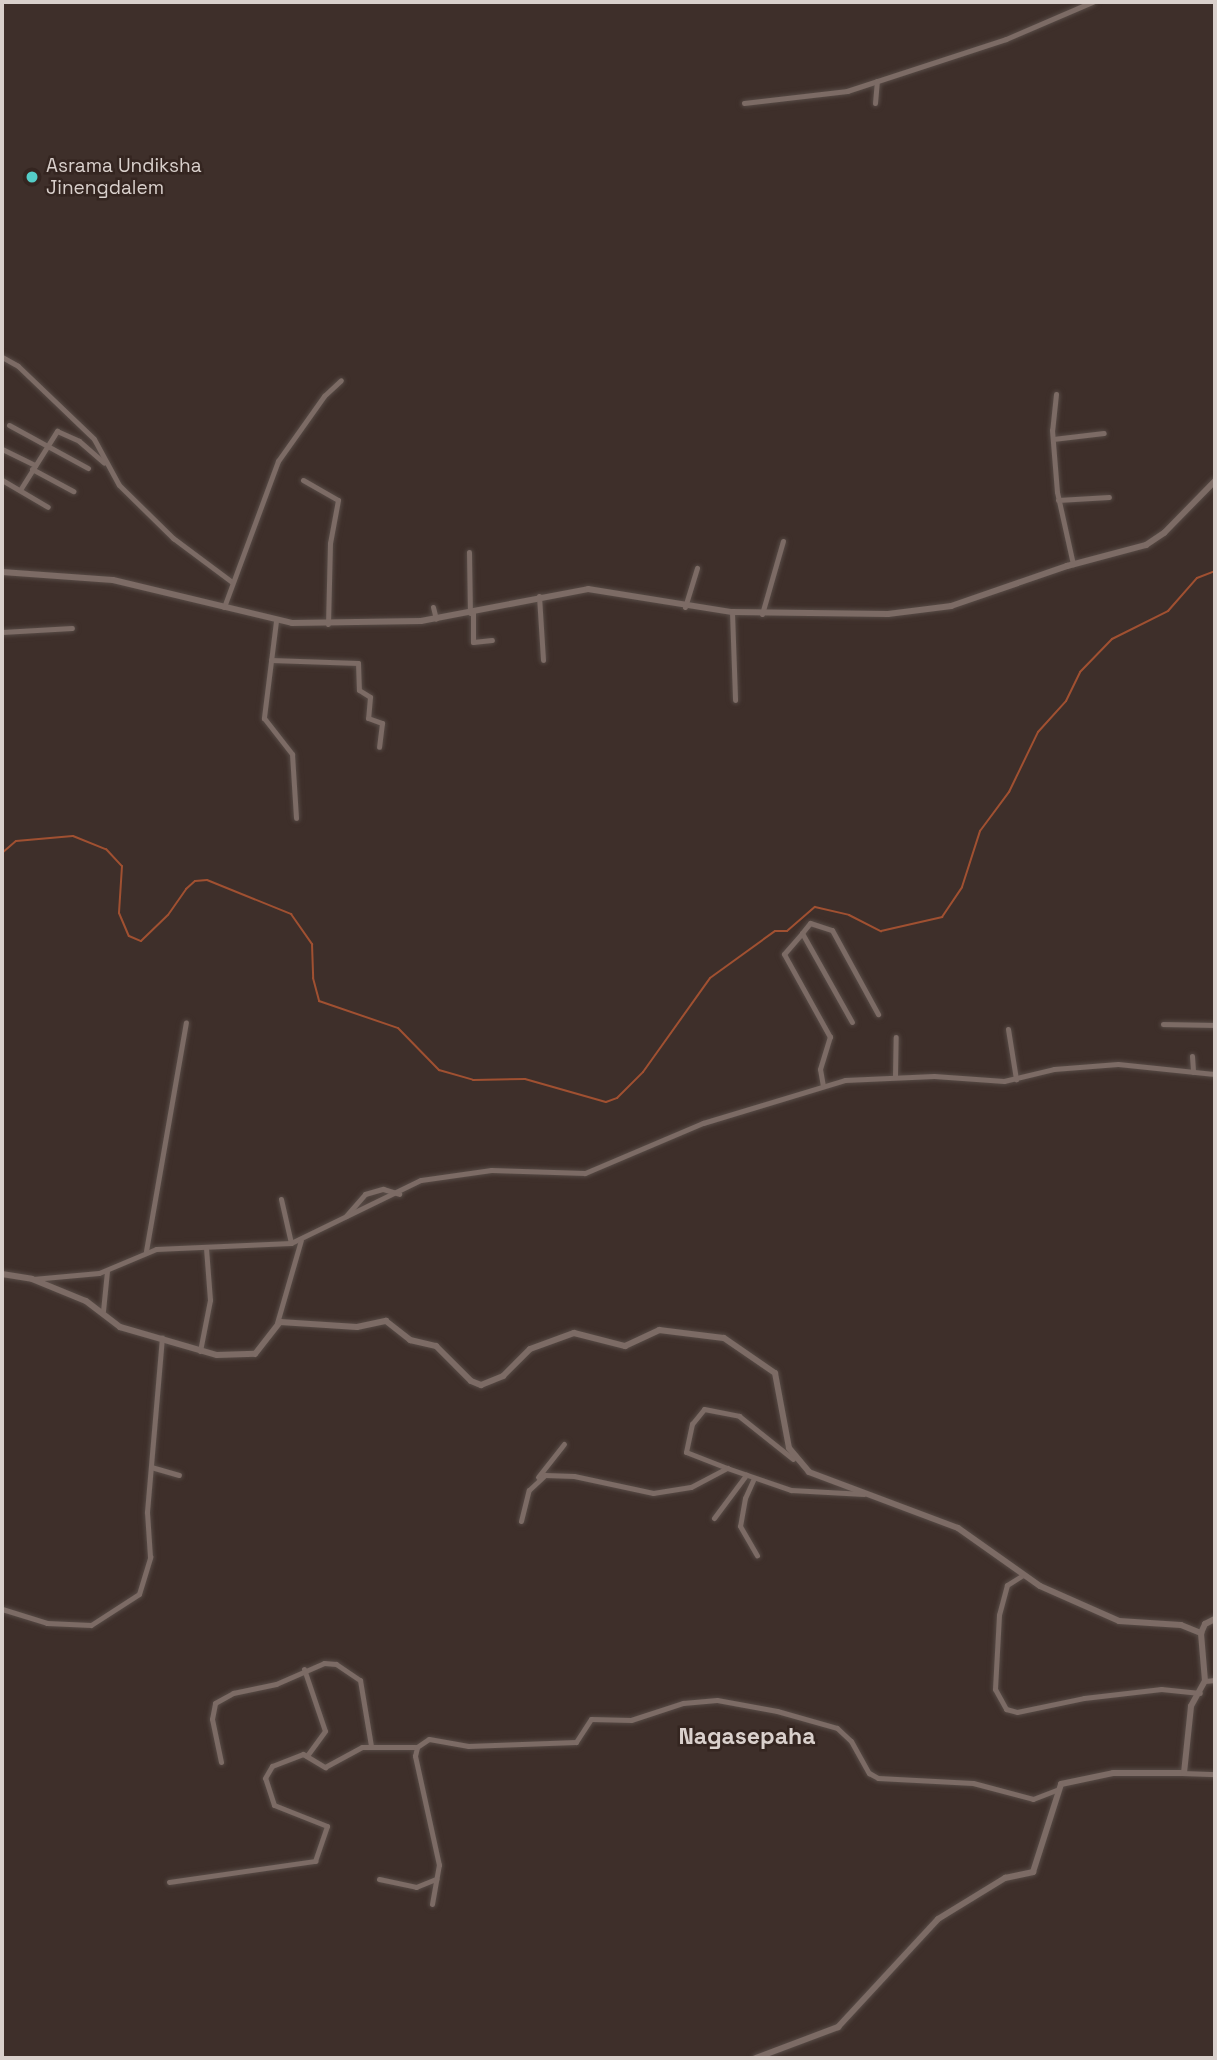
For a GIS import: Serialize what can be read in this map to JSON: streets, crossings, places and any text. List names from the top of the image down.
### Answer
{
  "districts": ["Nagasepaha"],
  "places": ["Asrama Undiksha Jinengdalem"]
}
